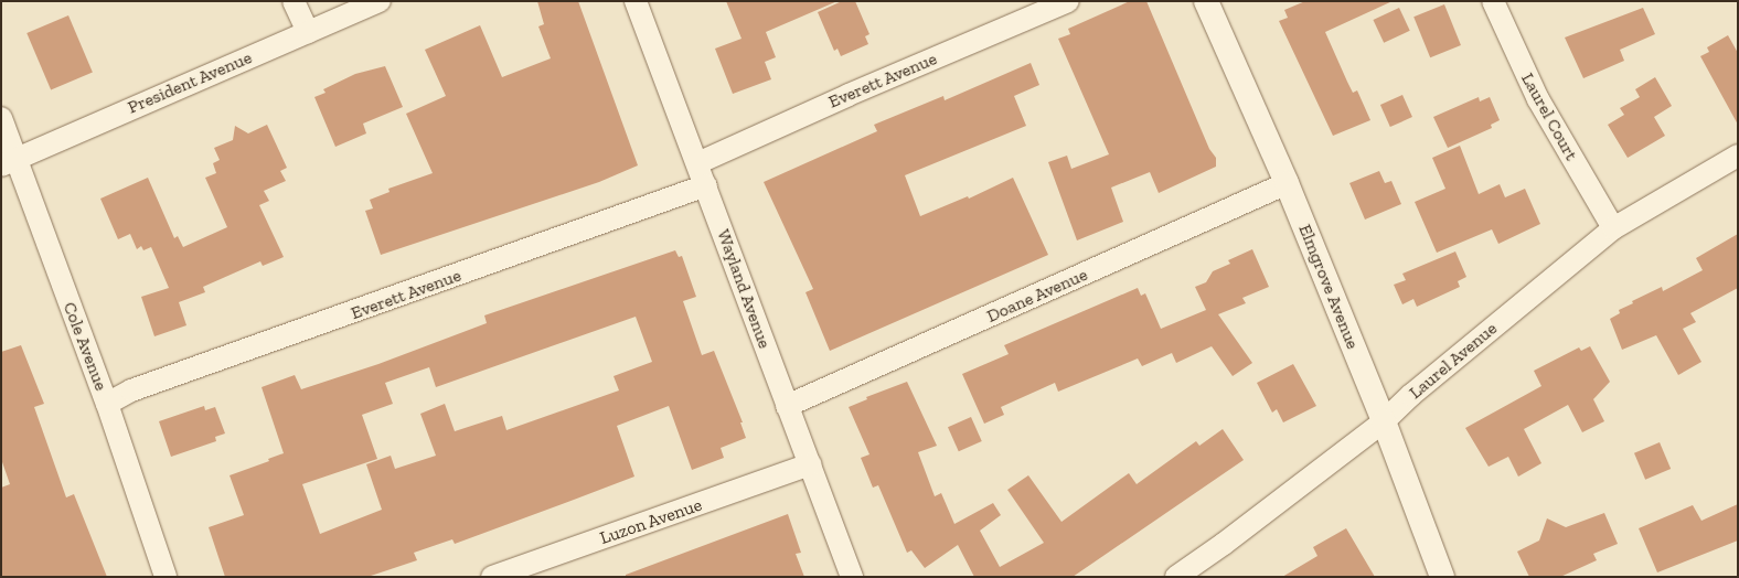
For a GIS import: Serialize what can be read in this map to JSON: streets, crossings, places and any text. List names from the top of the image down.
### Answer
{
  "streets": {
    "street": [
      "Everett Avenue",
      "President Avenue",
      "Laurel Court",
      "Elmgrove Avenue",
      "Wayland Avenue",
      "Doane Avenue",
      "Cole Avenue",
      "Laurel Avenue",
      "Luzon Avenue"
    ]
  },
  "crossings": [
    ["Everett Avenue", "Wayland Avenue"],
    ["Everett Avenue", "Cole Avenue"],
    ["President Avenue", "Cole Avenue"],
    ["Laurel Court", "Laurel Avenue"],
    ["Elmgrove Avenue", "Doane Avenue"],
    ["Elmgrove Avenue", "Laurel Avenue"],
    ["Wayland Avenue", "Doane Avenue"],
    ["Wayland Avenue", "Luzon Avenue"]
  ]
}
